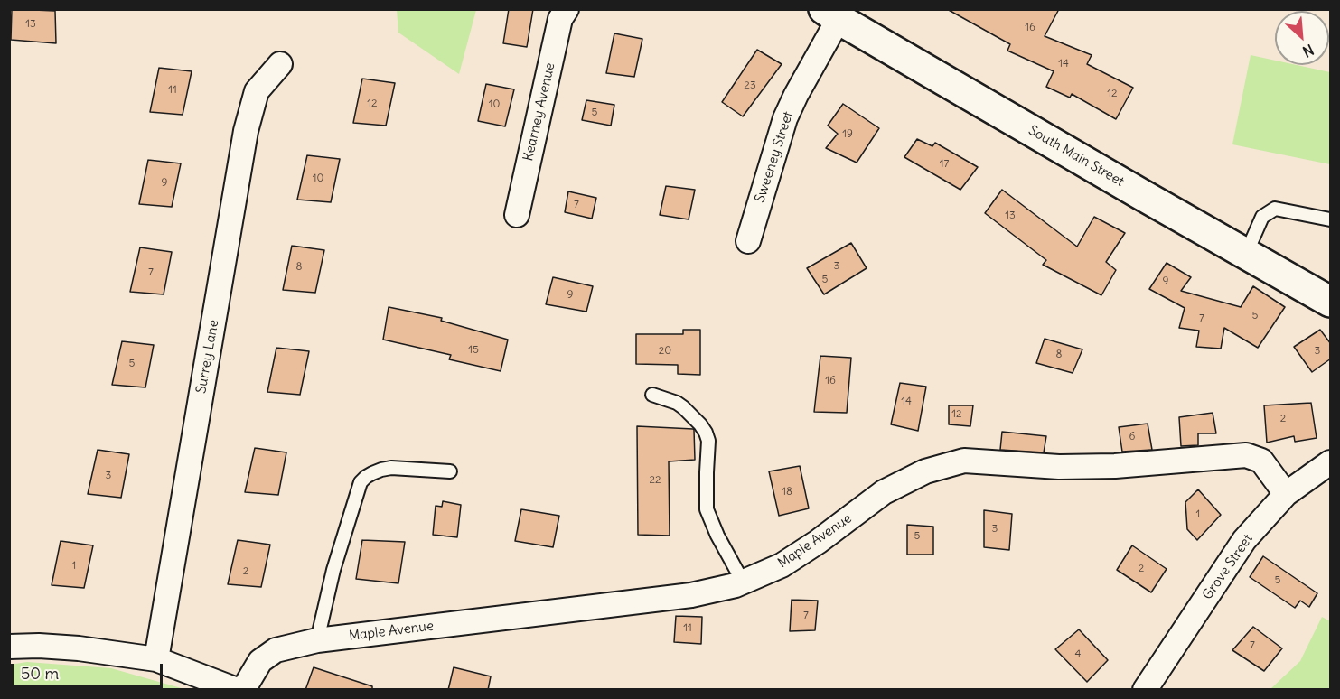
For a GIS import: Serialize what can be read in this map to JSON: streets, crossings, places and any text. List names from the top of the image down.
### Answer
{
  "streets": {
    "street": [
      "Kearney Avenue",
      "South Main Street",
      "Sweeney Street",
      "Surrey Lane",
      "Maple Avenue",
      "Grove Street"
    ]
  },
  "crossings": [
    ["South Main Street", "Sweeney Street"],
    ["Maple Avenue", "Grove Street"]
  ],
  "house_numbers": [
    "13",
    "16",
    "14",
    "23",
    "11",
    "12",
    "12",
    "10",
    "5",
    "19",
    "17",
    "10",
    "9",
    "7",
    "13",
    "3",
    "8",
    "7",
    "5",
    "9",
    "9",
    "5",
    "7",
    "15",
    "20",
    "3",
    "8",
    "5",
    "16",
    "14",
    "12",
    "2",
    "6",
    "3",
    "22",
    "18",
    "1",
    "3",
    "5",
    "1",
    "2",
    "2",
    "5",
    "7",
    "11",
    "7",
    "4"
  ],
  "scale_bar": "50 m",
  "north": "bottom right"
}
